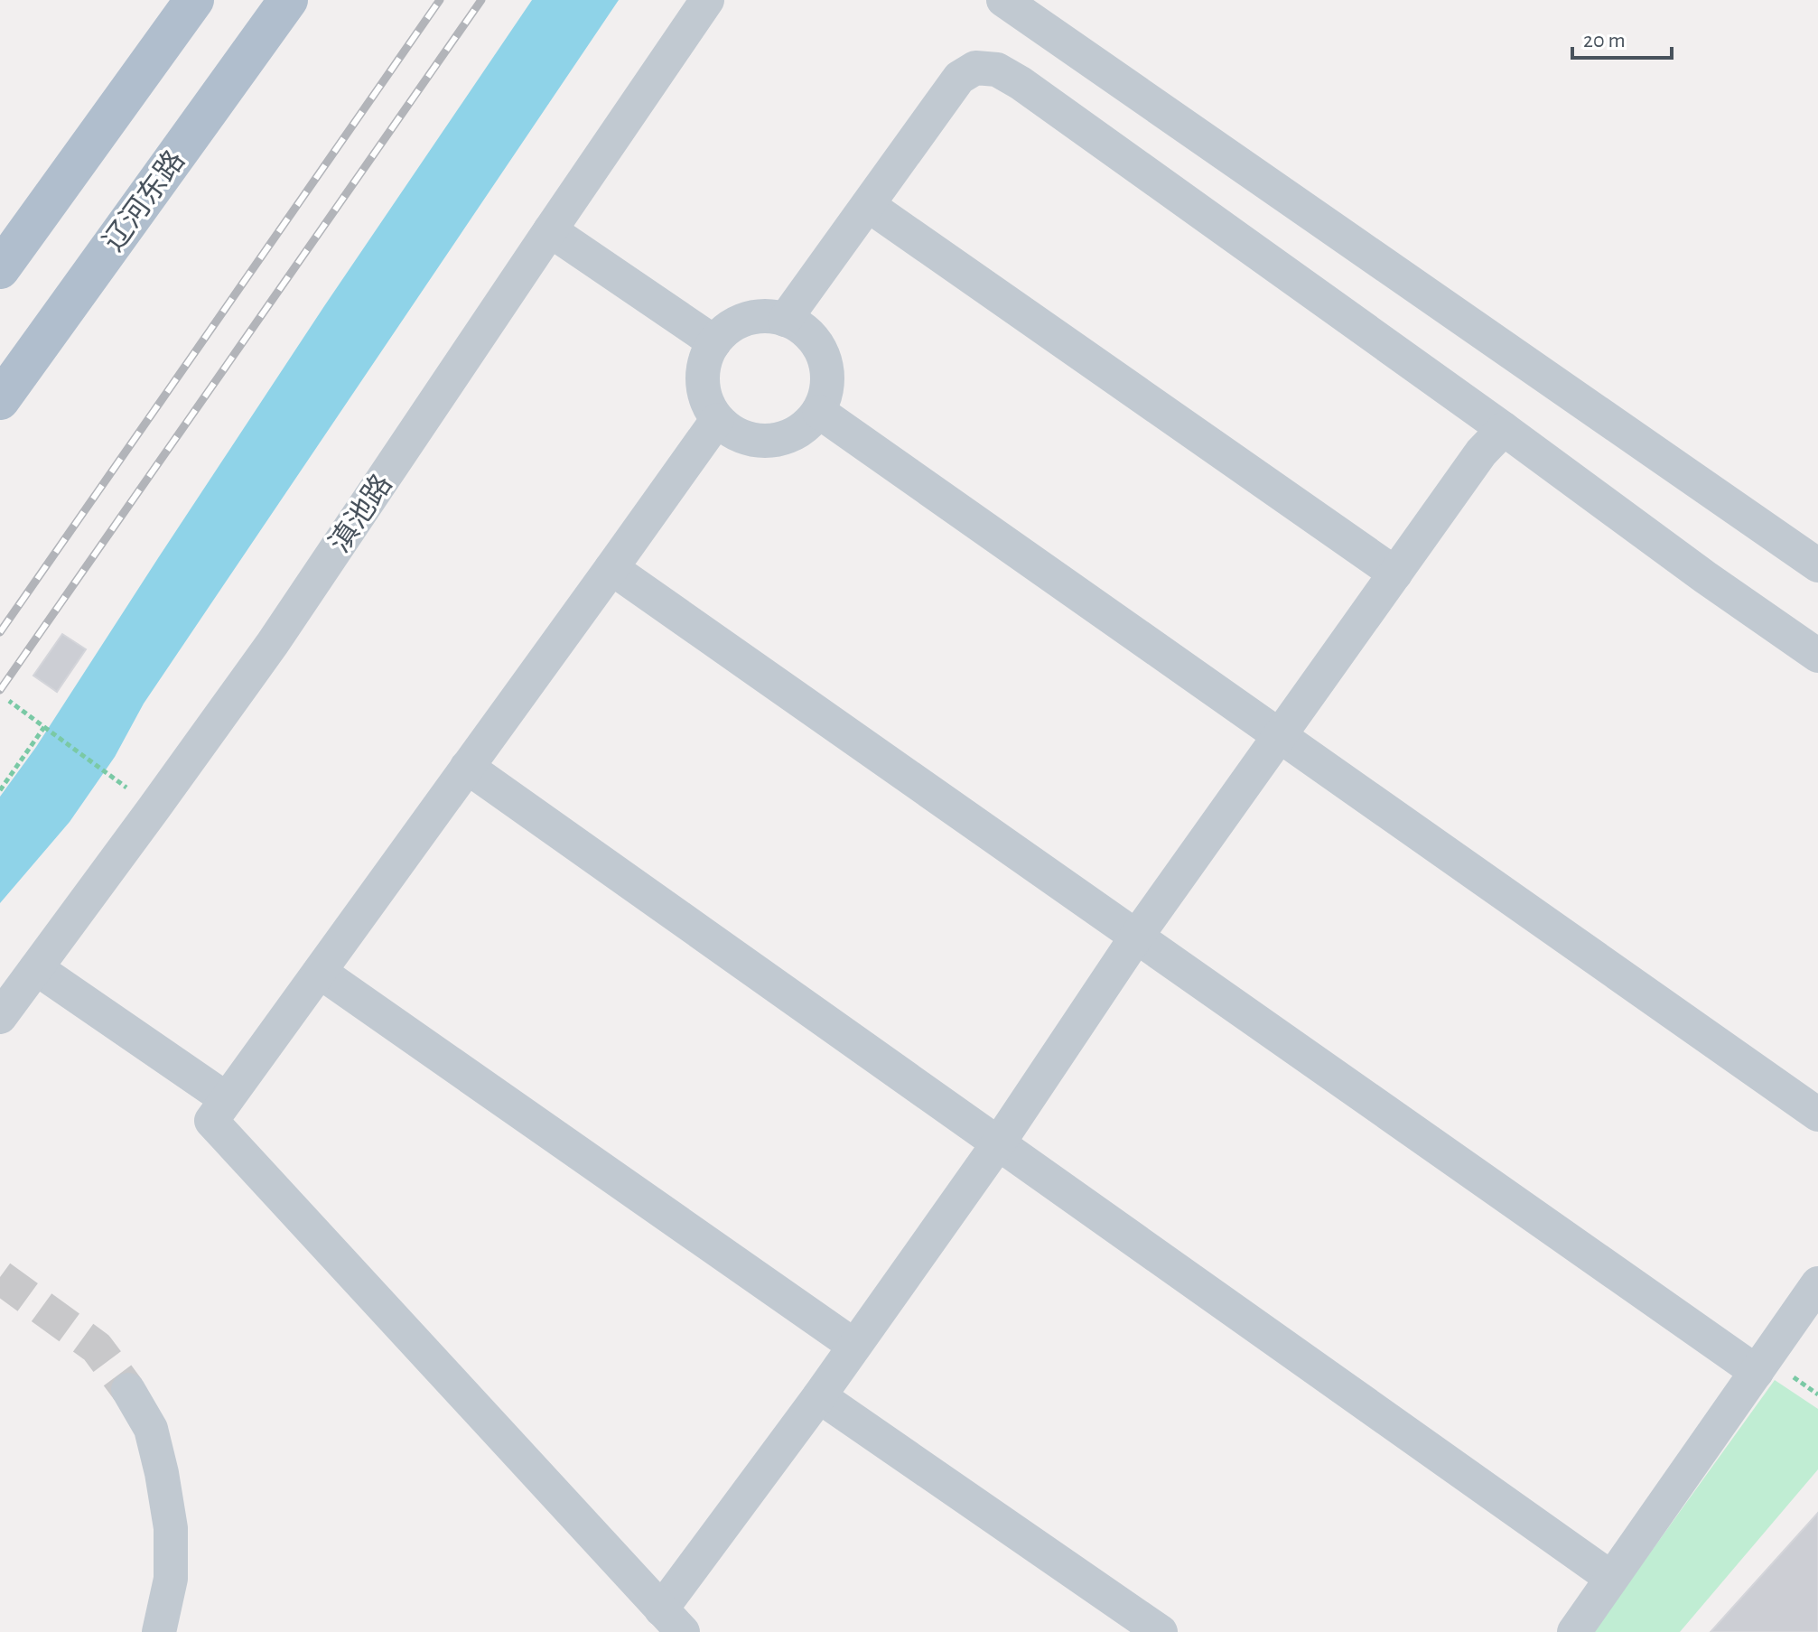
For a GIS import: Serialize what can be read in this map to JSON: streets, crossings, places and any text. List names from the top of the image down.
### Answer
{
  "streets": {
    "main road": ["辽河东路"],
    "street": ["滇池路"]
  },
  "scale_bar": "20 m"
}
